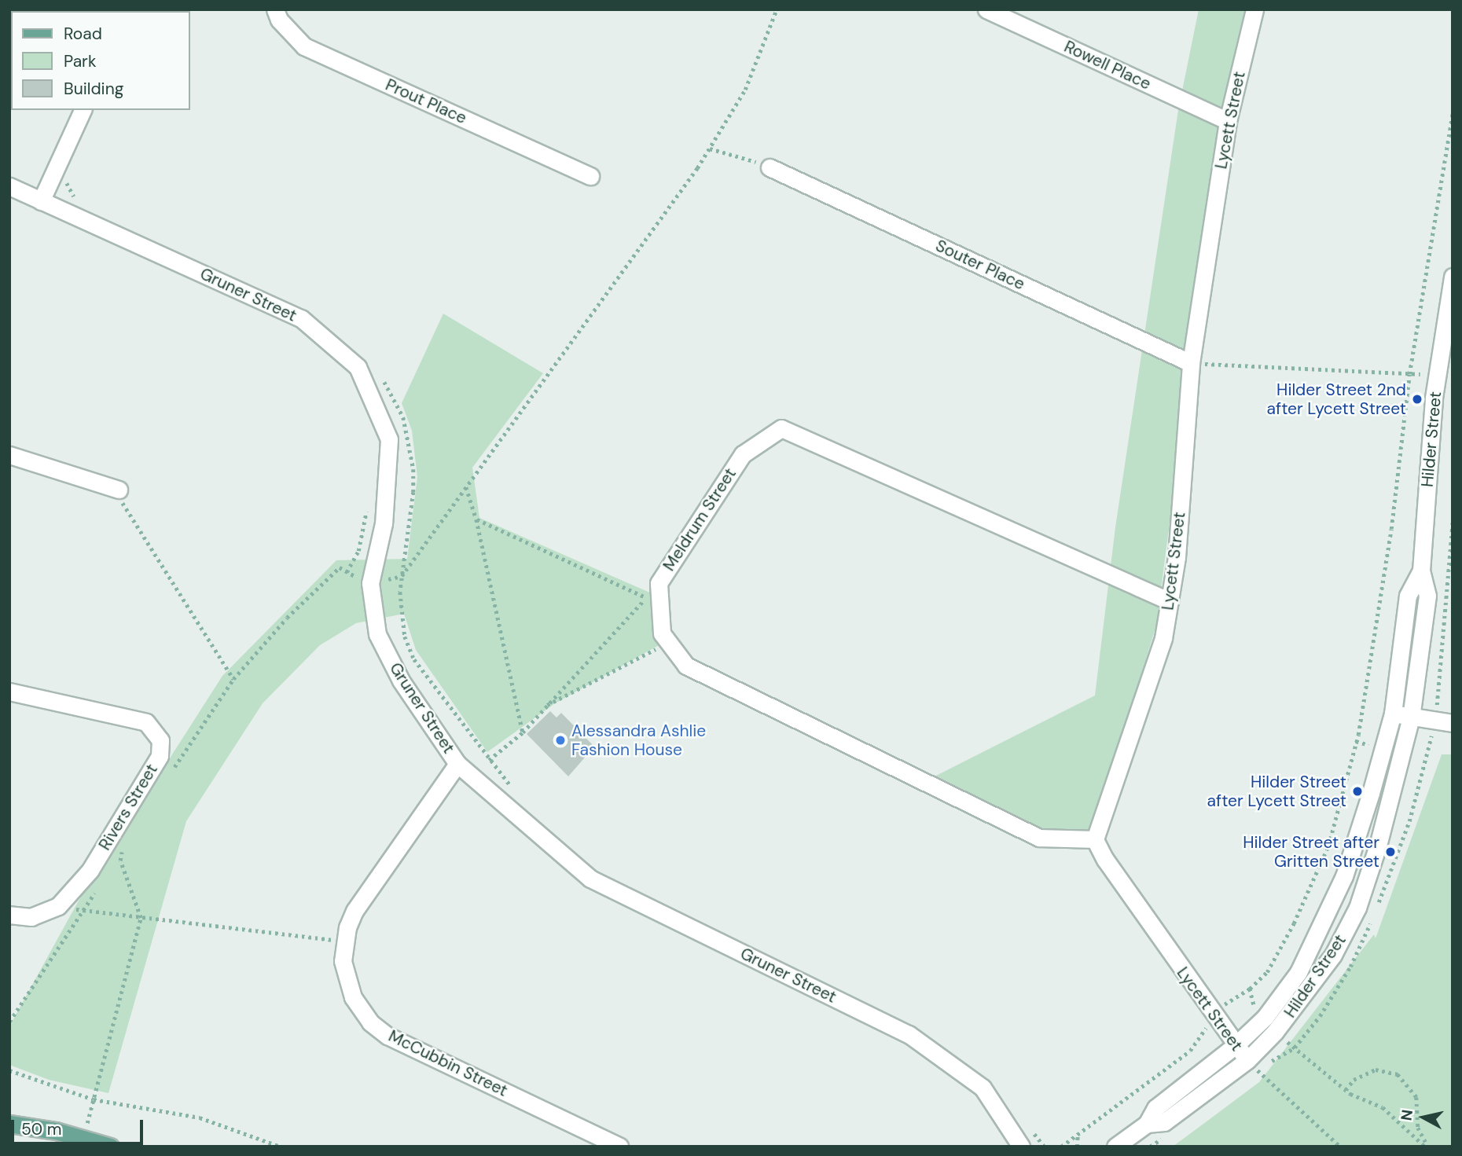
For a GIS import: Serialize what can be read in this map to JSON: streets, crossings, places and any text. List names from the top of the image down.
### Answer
{
  "streets": {
    "street": [
      "Rowell Place",
      "Prout Place",
      "Lycett Street",
      "Souter Place",
      "Gruner Street",
      "Hilder Street",
      "Meldrum Street",
      "Rivers Street",
      "McCubbin Street"
    ]
  },
  "crossings": [
    ["Rowell Place", "Lycett Street"],
    ["Lycett Street", "Souter Place"],
    ["Lycett Street", "Hilder Street"],
    ["Lycett Street", "Meldrum Street"],
    ["Gruner Street", "McCubbin Street"]
  ],
  "places": [
    "Hilder Street 2nd after Lycett Street",
    "Alessandra Ashlie Fashion House",
    "Hilder Street after Lycett Street",
    "Hilder Street after Gritten Street"
  ],
  "legend": ["Road", "Park", "Building"],
  "scale_bar": "50 m",
  "north": "left"
}
